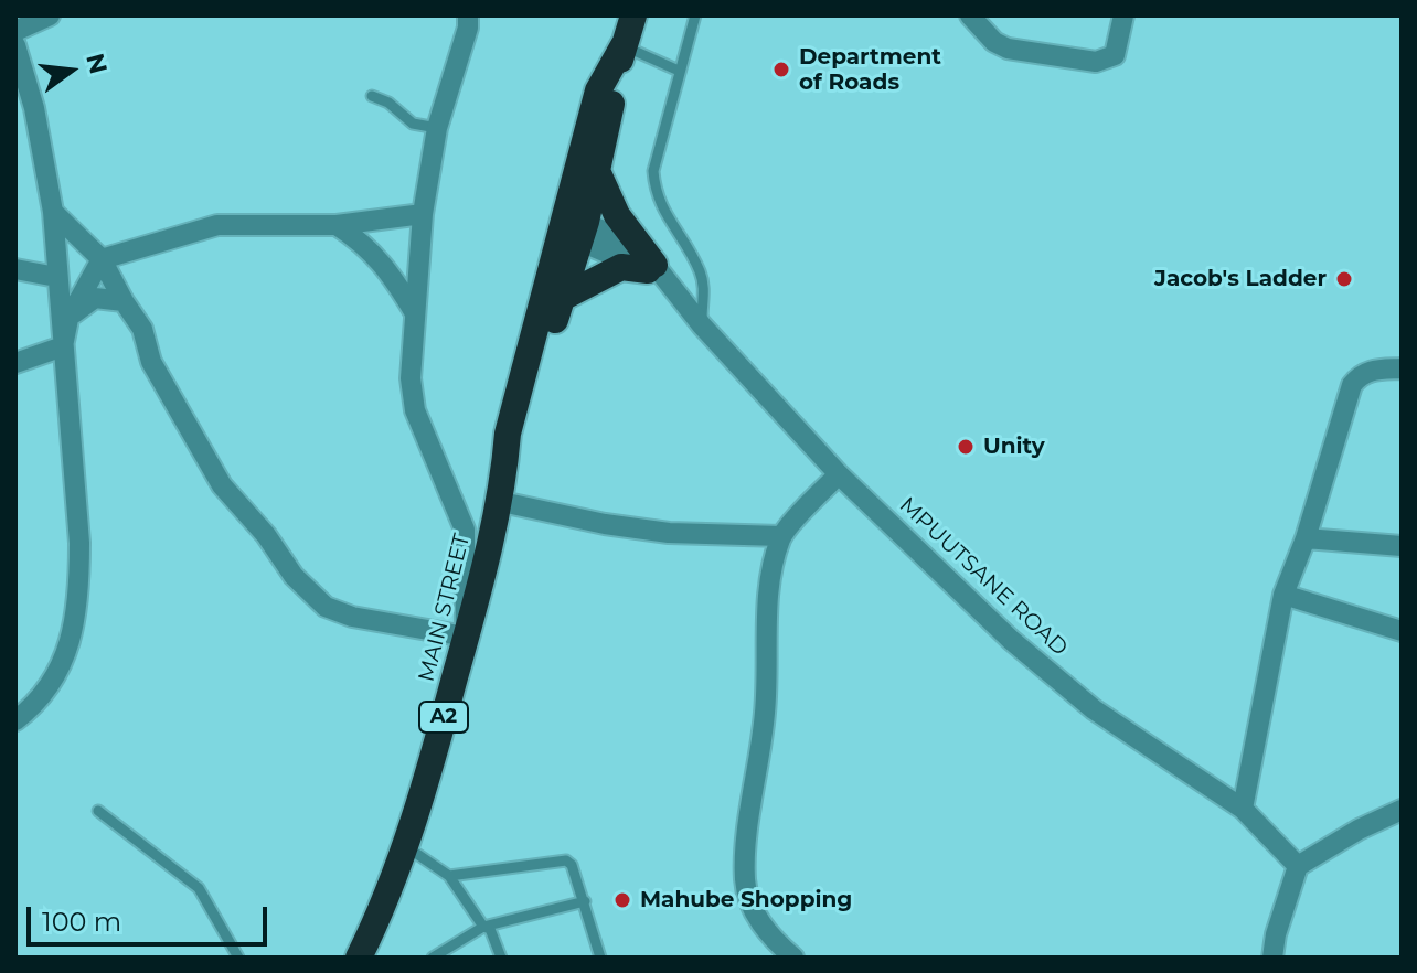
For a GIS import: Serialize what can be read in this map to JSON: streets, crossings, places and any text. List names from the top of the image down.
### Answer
{
  "streets": {
    "highway": ["MAIN STREET", "A2"],
    "street": ["MPUUTSANE ROAD"]
  },
  "crossings": [
    ["MPUUTSANE ROAD", "MAIN STREET"],
    ["MPUUTSANE ROAD", "A2"],
    ["MAIN STREET", "A2"]
  ],
  "places": [
    "Department of Roads",
    "Jacob's Ladder",
    "Unity",
    "Mahube Shopping"
  ],
  "scale_bar": "100 m",
  "north": "right"
}
